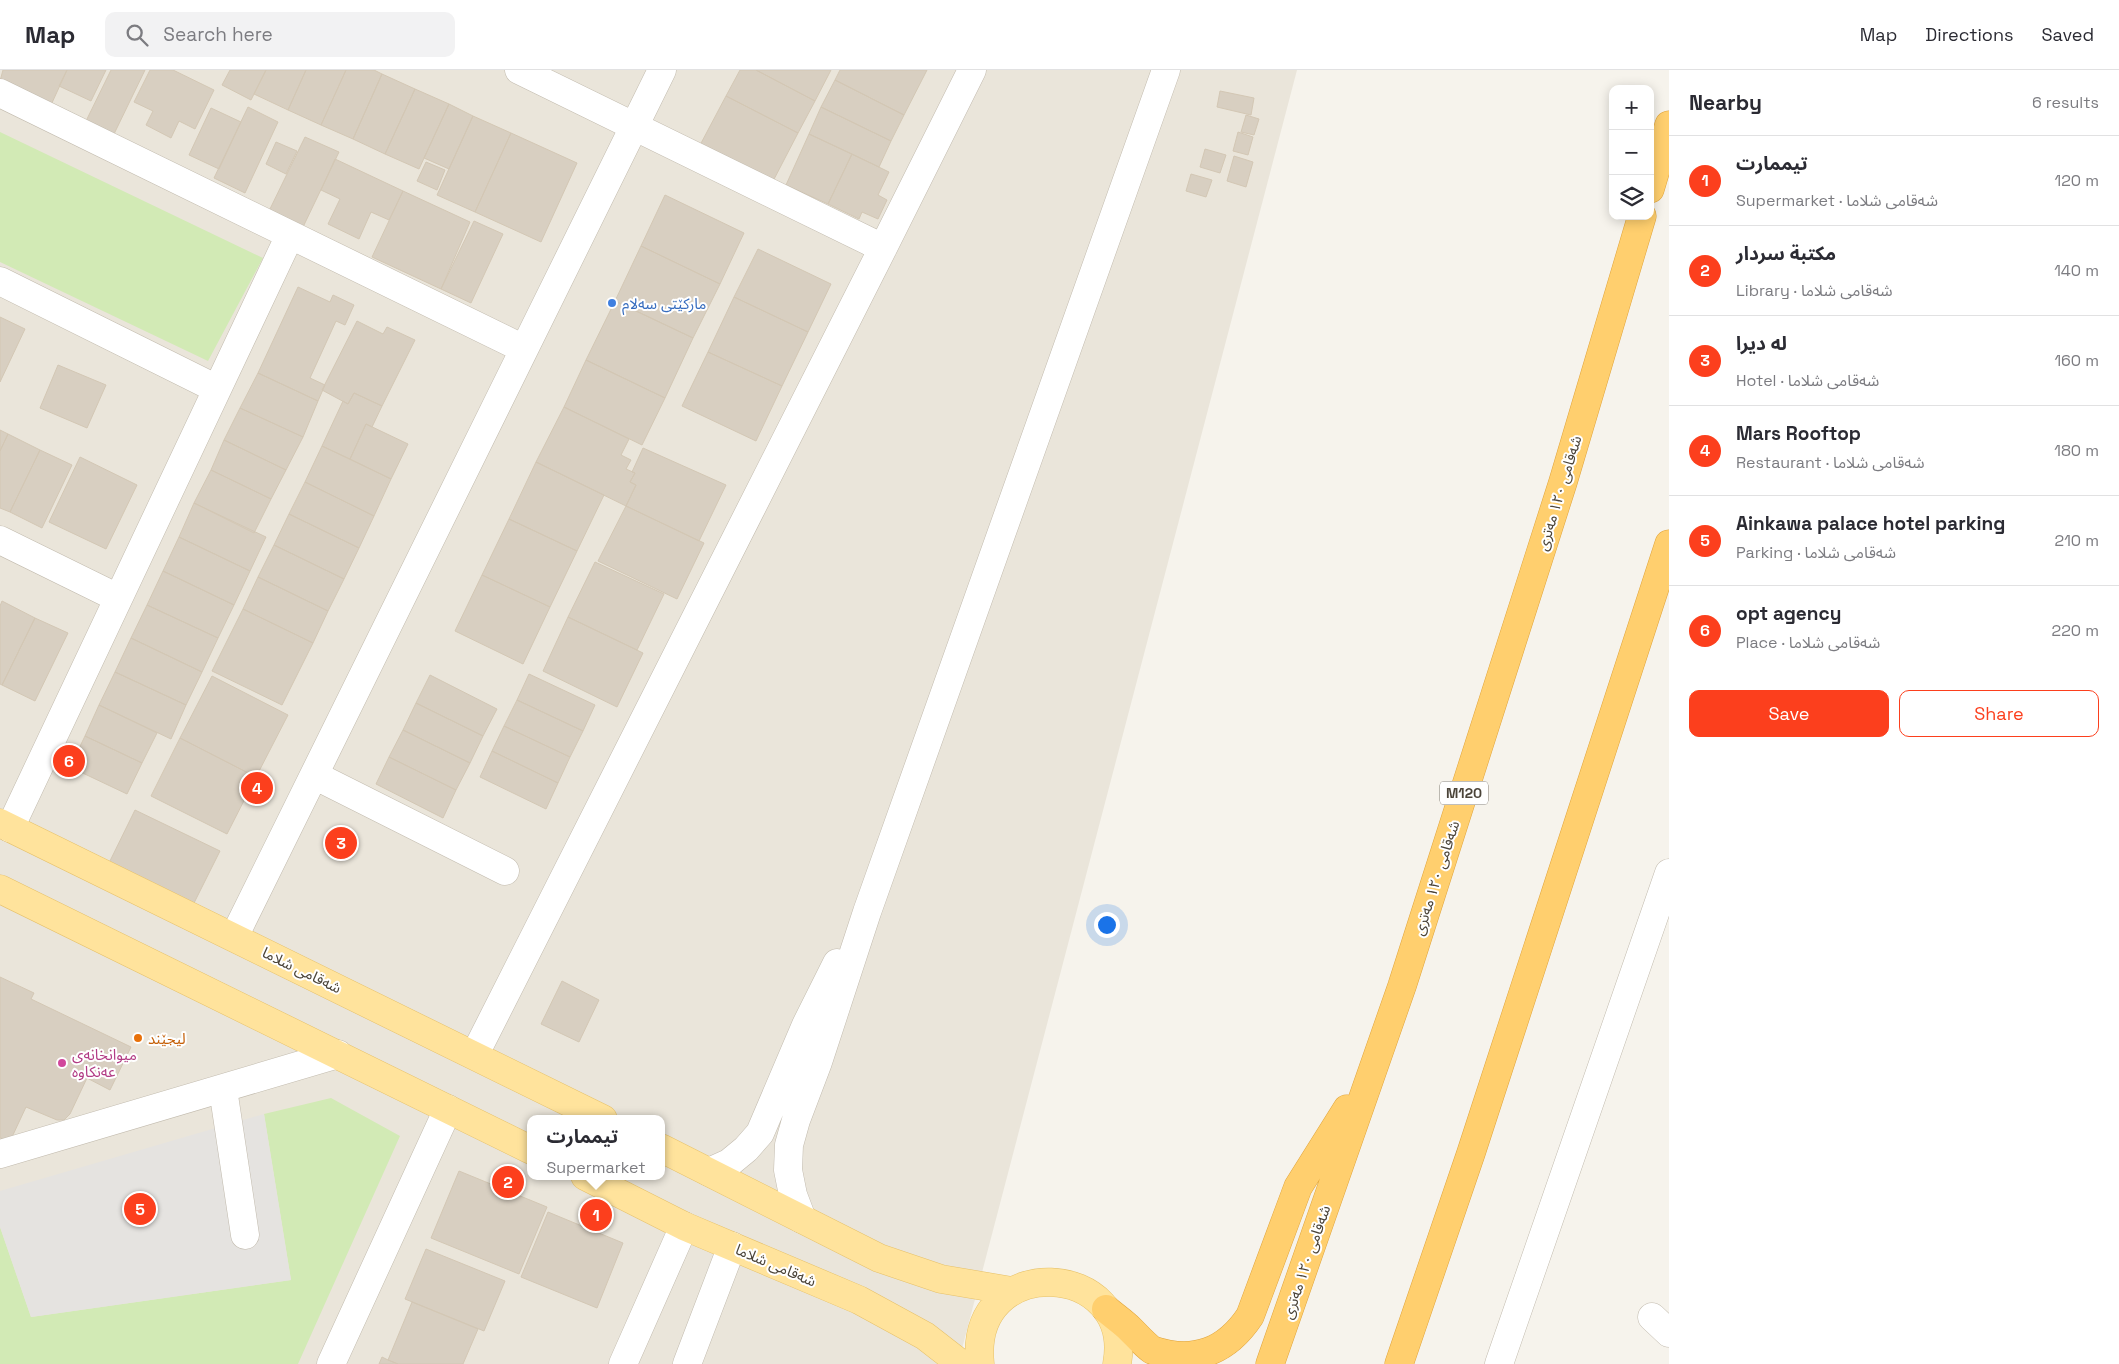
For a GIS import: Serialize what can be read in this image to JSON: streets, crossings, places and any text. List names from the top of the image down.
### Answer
{
  "streets": {
    "highway": ["شەقامی ١٢٠ مەتری", "M120"],
    "main road": ["شەقامی شلاما"]
  },
  "places": ["مارکێتی سەلام", "لیجێند", "میوانخانەی عەنکاوە"],
  "page": {
    "header": "Map",
    "search": "Search here",
    "nav": ["Map", "Directions", "Saved"],
    "heading": ["Nearby", "6 results"],
    "map_buttons": ["+", "−"],
    "list": [
      {
        "mark": "1",
        "name": "تیممارت",
        "note": "Supermarket · شەقامی شلاما",
        "value": "120 m"
      },
      {
        "mark": "2",
        "name": "مكتبة سردار",
        "note": "Library · شەقامی شلاما",
        "value": "140 m"
      },
      {
        "mark": "3",
        "name": "له ديرا",
        "note": "Hotel · شەقامی شلاما",
        "value": "160 m"
      },
      {
        "mark": "4",
        "name": "Mars Rooftop",
        "note": "Restaurant · شەقامی شلاما",
        "value": "180 m"
      },
      {
        "mark": "5",
        "name": "Ainkawa palace hotel parking",
        "note": "Parking · شەقامی شلاما",
        "value": "210 m"
      },
      {
        "mark": "6",
        "name": "opt agency",
        "note": "Place · شەقامی شلاما",
        "value": "220 m"
      }
    ],
    "buttons": ["Save", "Share"],
    "pins": [
      "6",
      "4",
      "3",
      "2",
      "5",
      "1"
    ],
    "popup": ["تیممارت", "Supermarket"]
  }
}
